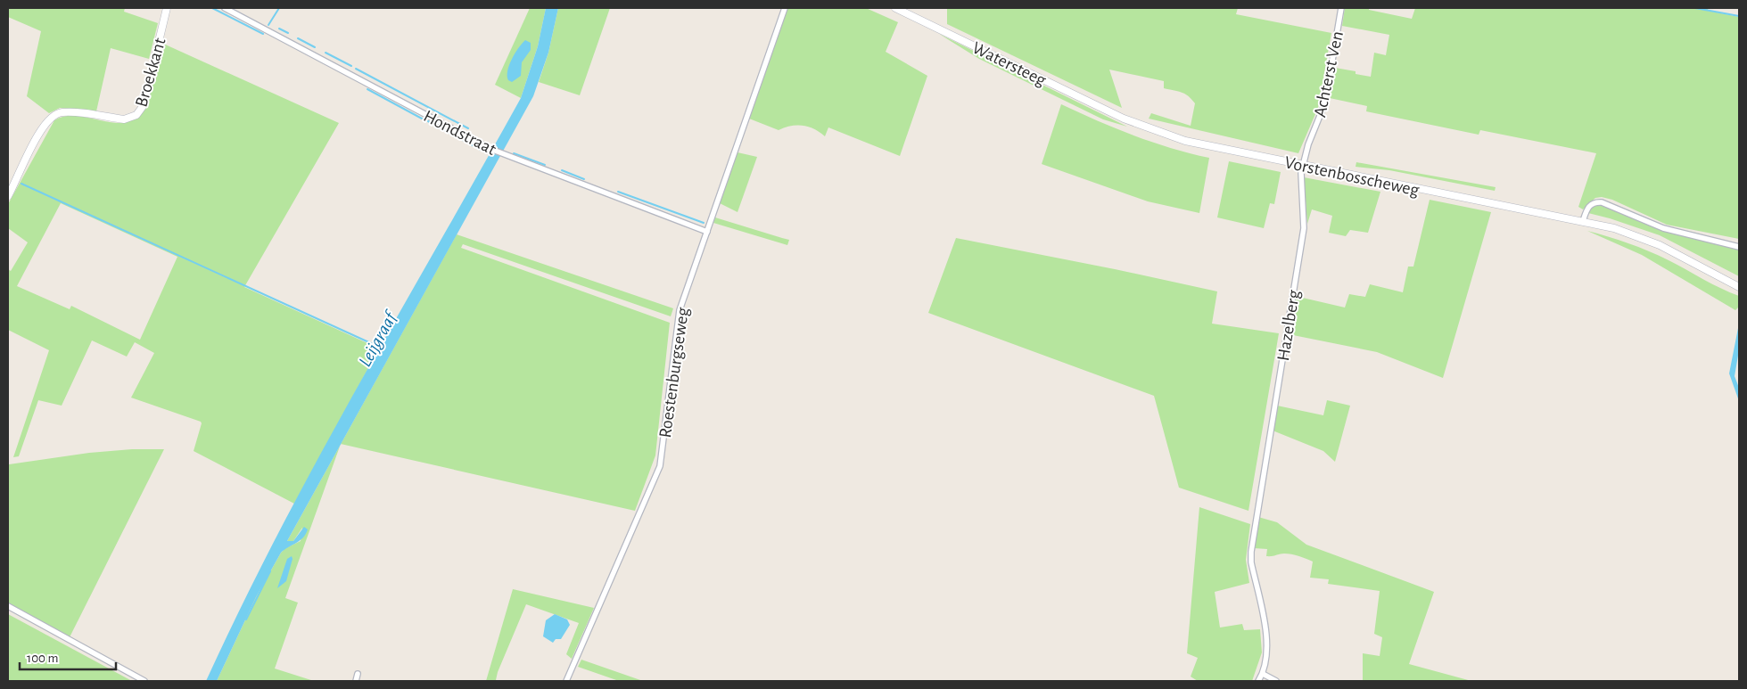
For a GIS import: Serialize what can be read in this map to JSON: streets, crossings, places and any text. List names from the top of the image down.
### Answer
{
  "streets": {
    "street": [
      "Watersteeg",
      "Broekkant",
      "Achterst Ven",
      "Hondstraat",
      "Vorstenbosscheweg",
      "Hazelberg",
      "Roestenburgseweg"
    ]
  },
  "crossings": [
    ["Watersteeg", "Vorstenbosscheweg"],
    ["Achterst Ven", "Vorstenbosscheweg"],
    ["Achterst Ven", "Hazelberg"],
    ["Hondstraat", "Roestenburgseweg"],
    ["Vorstenbosscheweg", "Hazelberg"]
  ],
  "water": ["Leijgraaf"],
  "scale_bar": "100 m"
}
